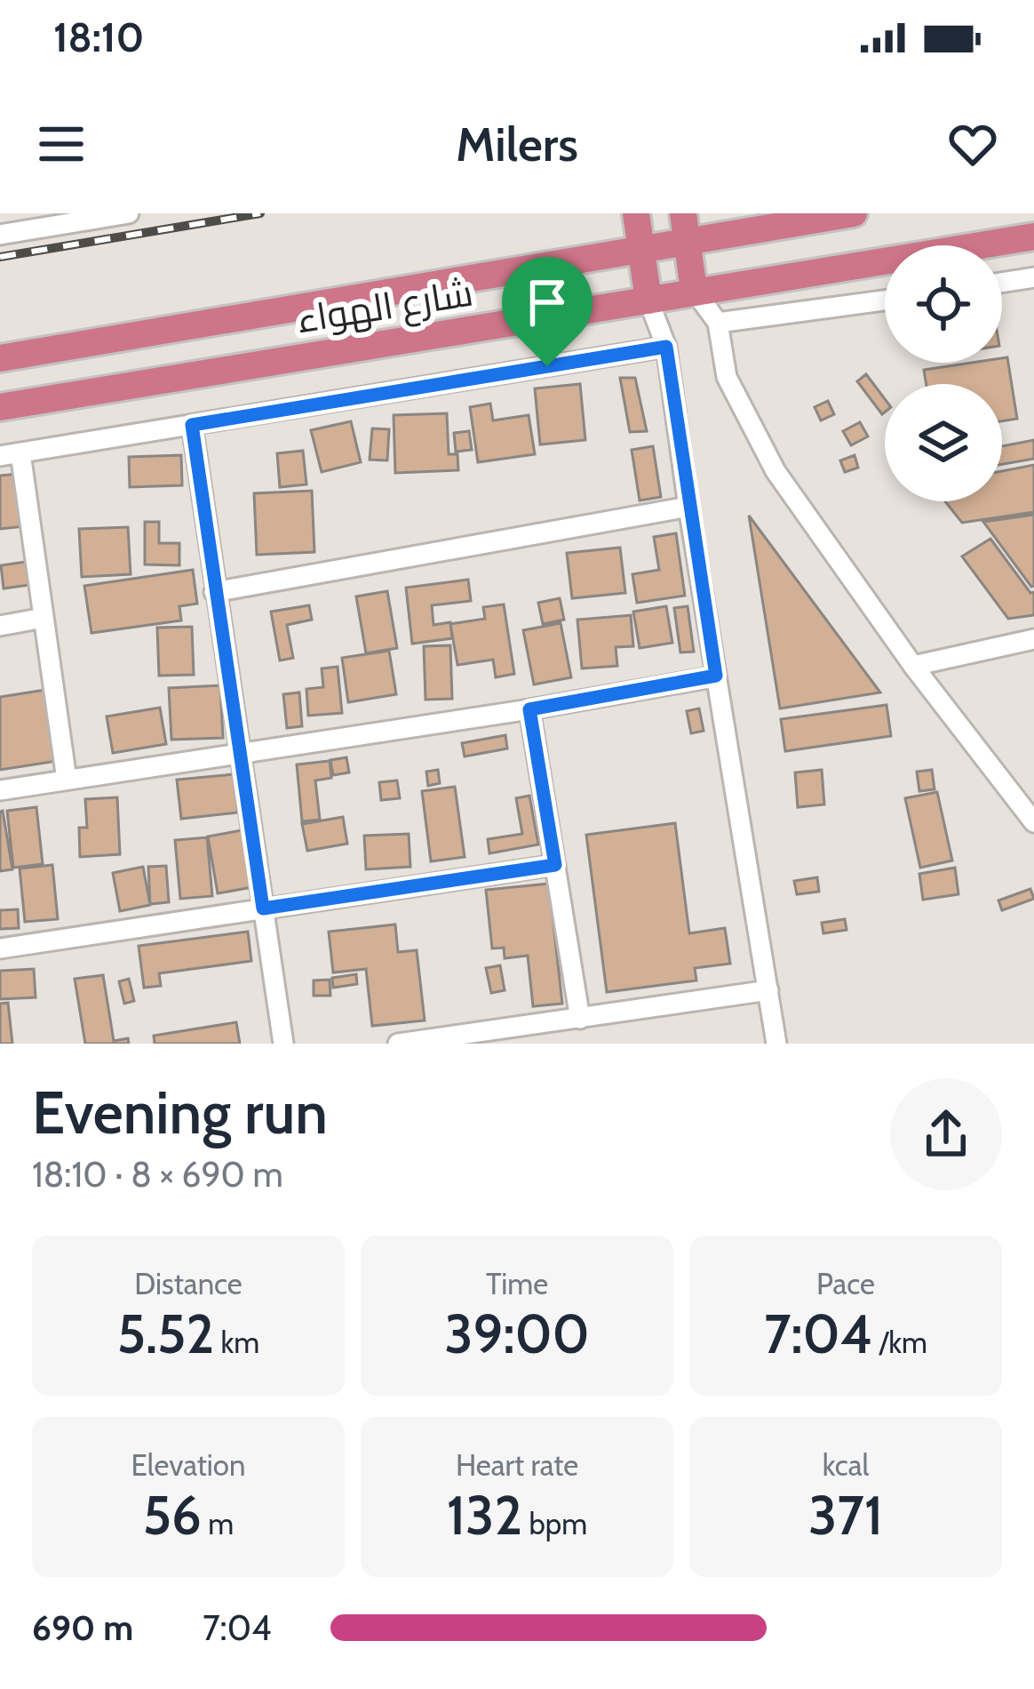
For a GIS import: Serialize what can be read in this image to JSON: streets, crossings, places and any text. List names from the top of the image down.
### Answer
{
  "streets": {
    "highway": ["شارع الهواء"]
  },
  "page": {
    "status": "18:10",
    "header": "Milers",
    "heading": ["Evening run", "18:10 · 8 × 690 m"],
    "stats": [
      ["Distance", "5.52 km"],
      ["Time", "39:00"],
      ["Pace", "7:04 /km"],
      ["Elevation", "56 m"],
      ["Heart rate", "132 bpm"],
      ["kcal", "371"]
    ],
    "list": [
      {
        "name": "690 m",
        "note": "7:04"
      }
    ]
  }
}
